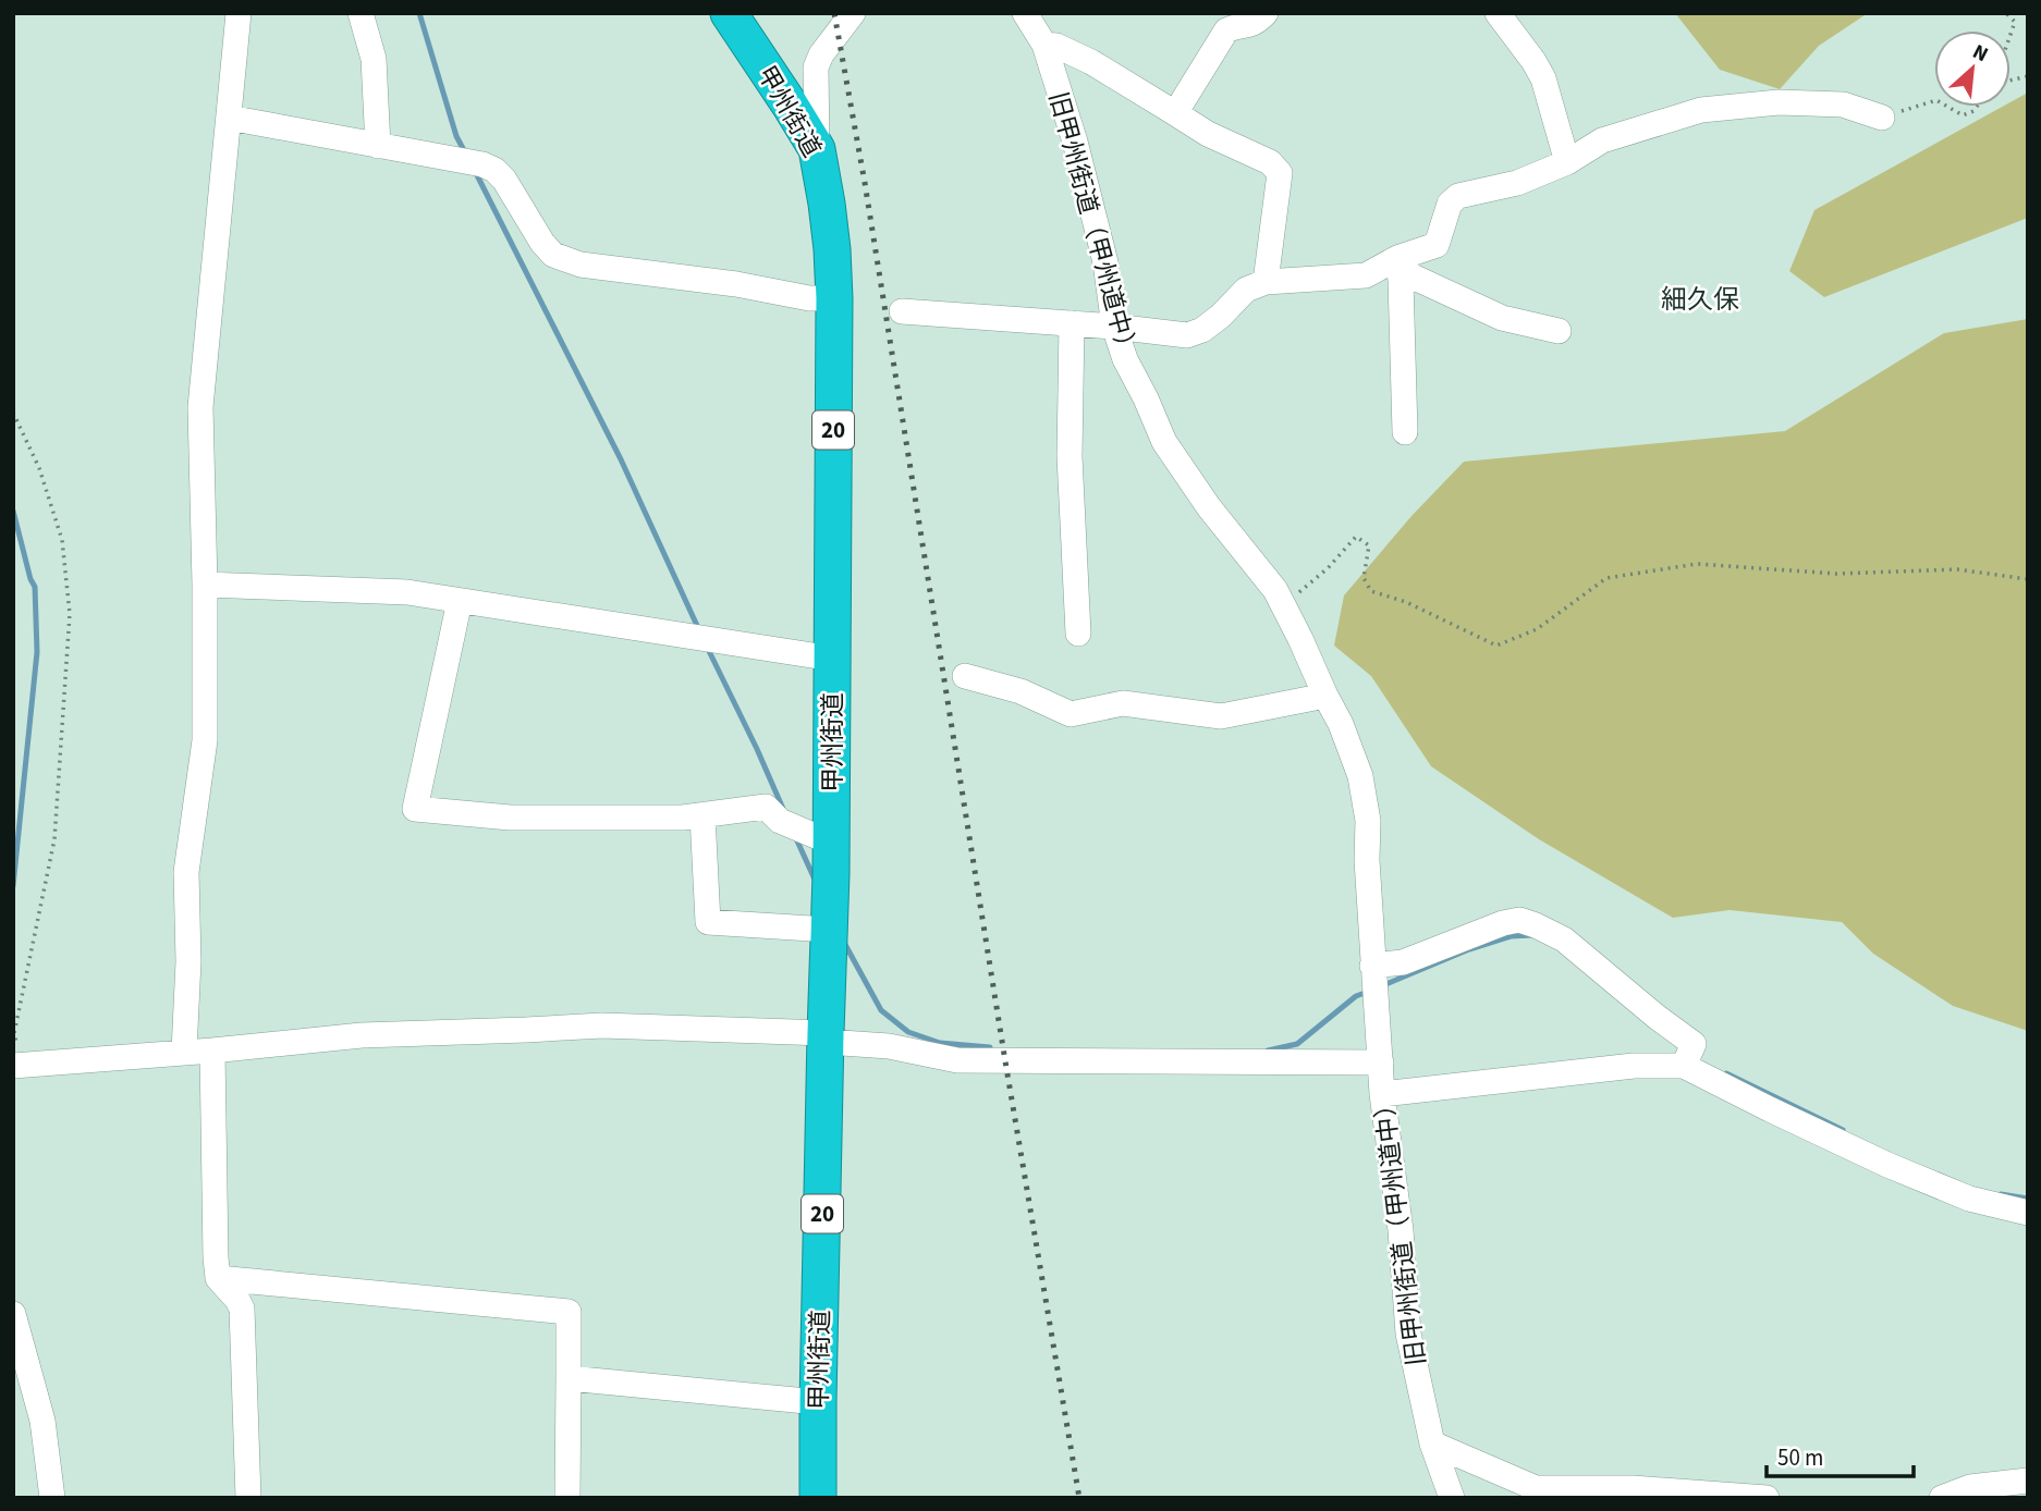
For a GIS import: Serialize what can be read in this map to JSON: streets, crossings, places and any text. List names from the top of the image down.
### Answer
{
  "streets": {
    "highway": ["甲州街道", "20"],
    "street": ["旧甲州街道（甲州道中）"]
  },
  "districts": ["細久保"],
  "scale_bar": "50 m",
  "north": "top right"
}
